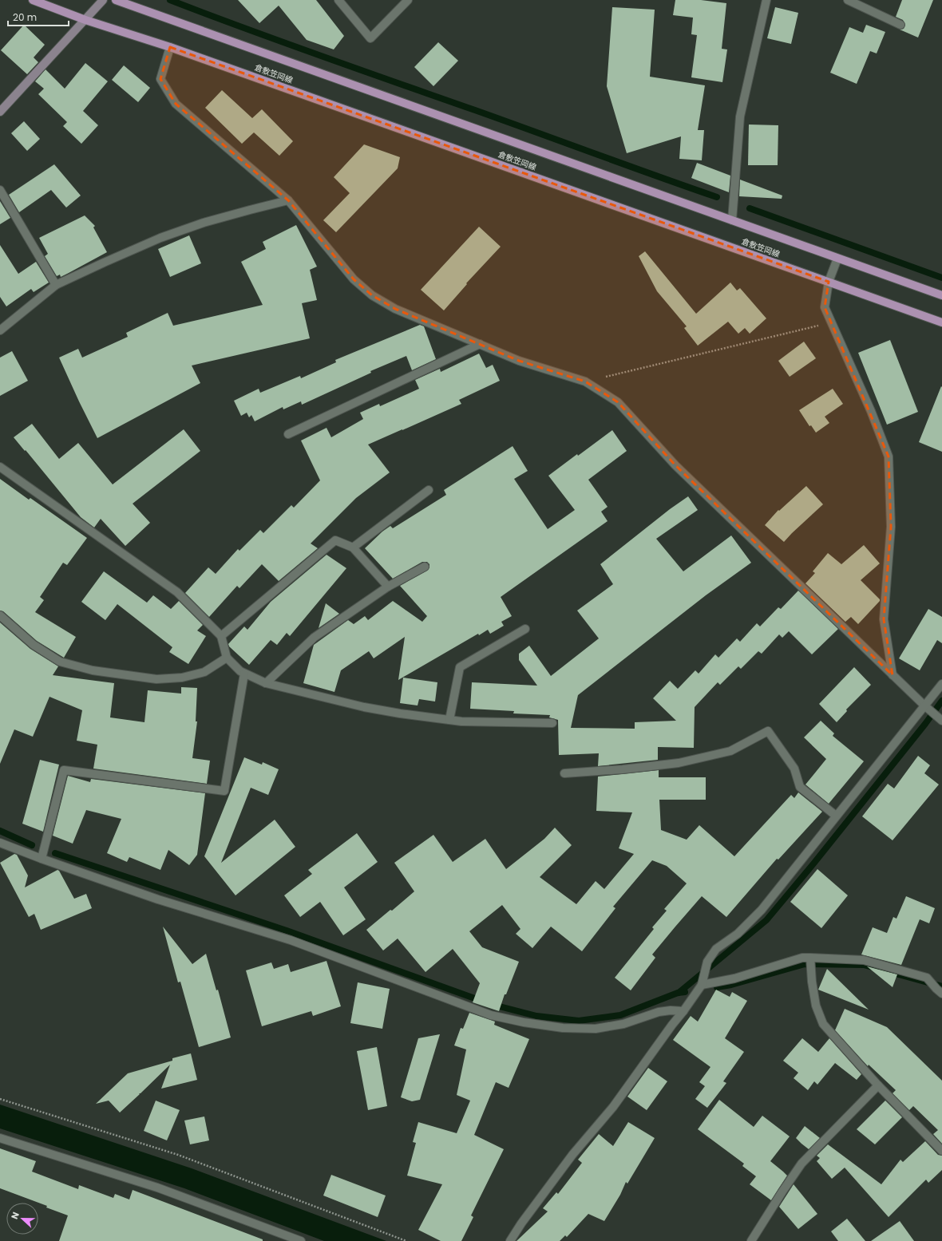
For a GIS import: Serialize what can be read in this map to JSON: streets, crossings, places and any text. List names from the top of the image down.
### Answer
{
  "streets": {
    "main road": ["倉敷笠岡線"]
  },
  "scale_bar": "20 m",
  "north": "left"
}
